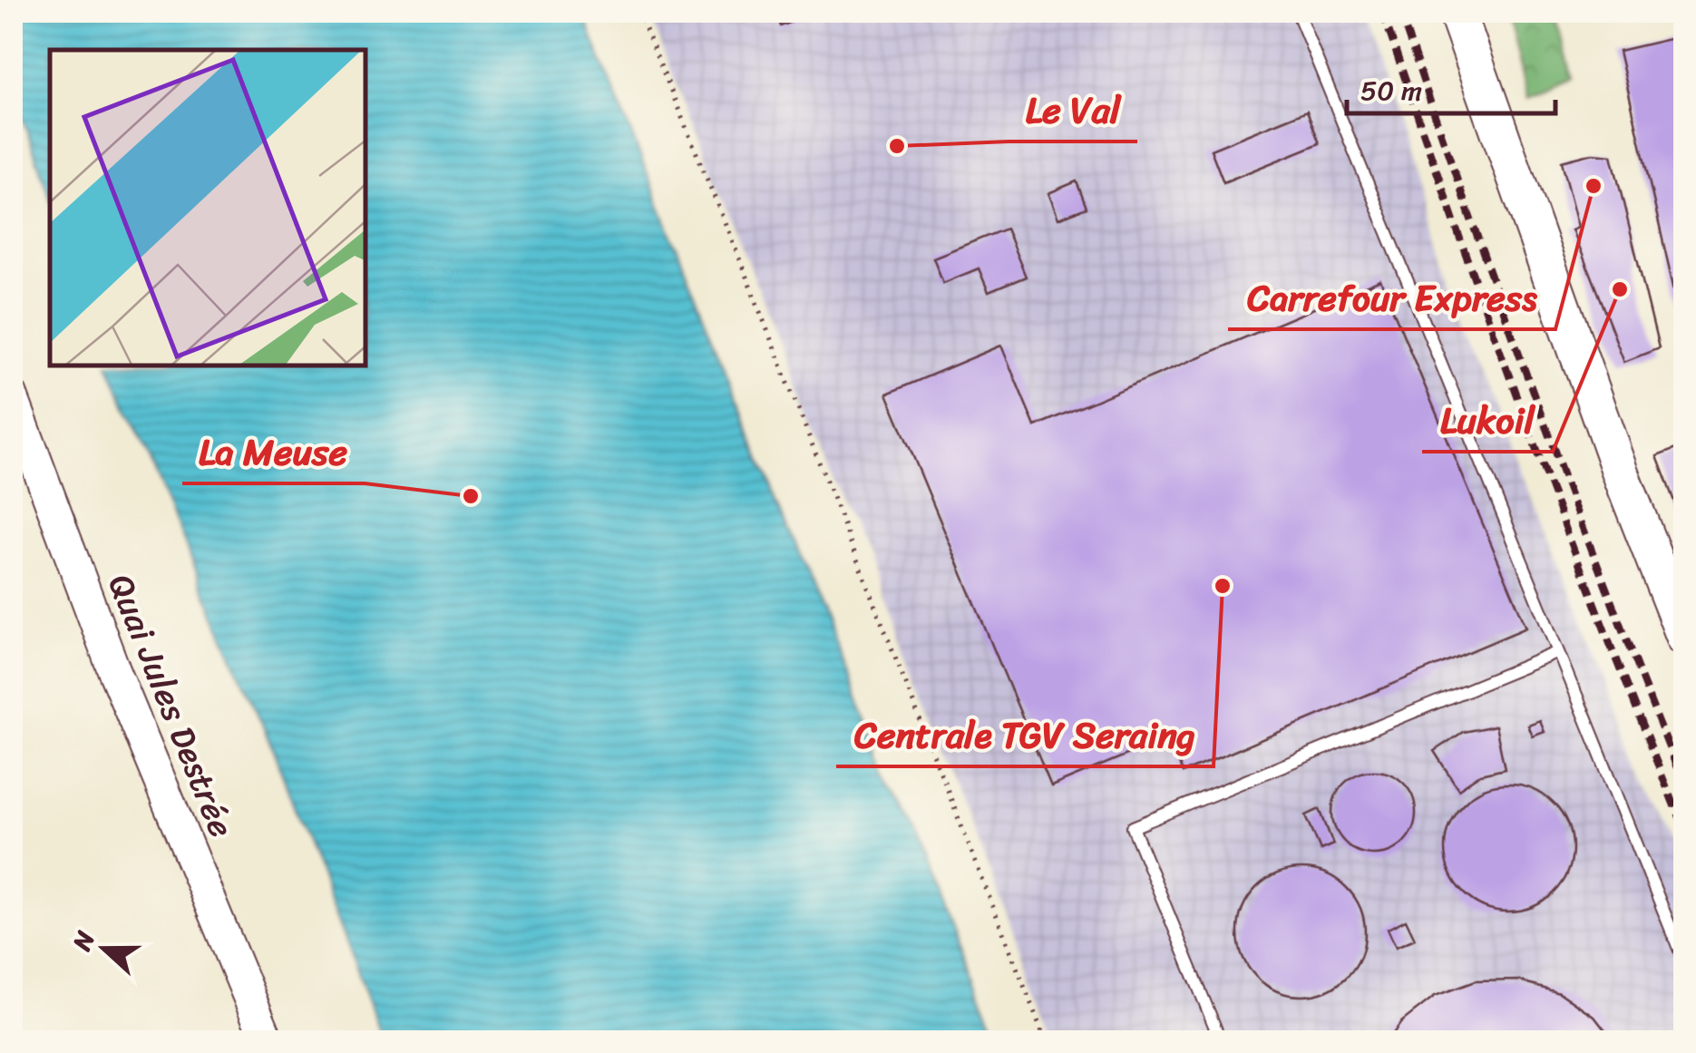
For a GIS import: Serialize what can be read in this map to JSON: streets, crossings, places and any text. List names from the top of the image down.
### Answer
{
  "streets": {
    "main road": ["Quai Jules Destrée"]
  },
  "places": [
    "Le Val",
    "Carrefour Express",
    "Lukoil",
    "La Meuse",
    "Centrale TGV Seraing"
  ],
  "scale_bar": "50 m",
  "north": "left"
}
